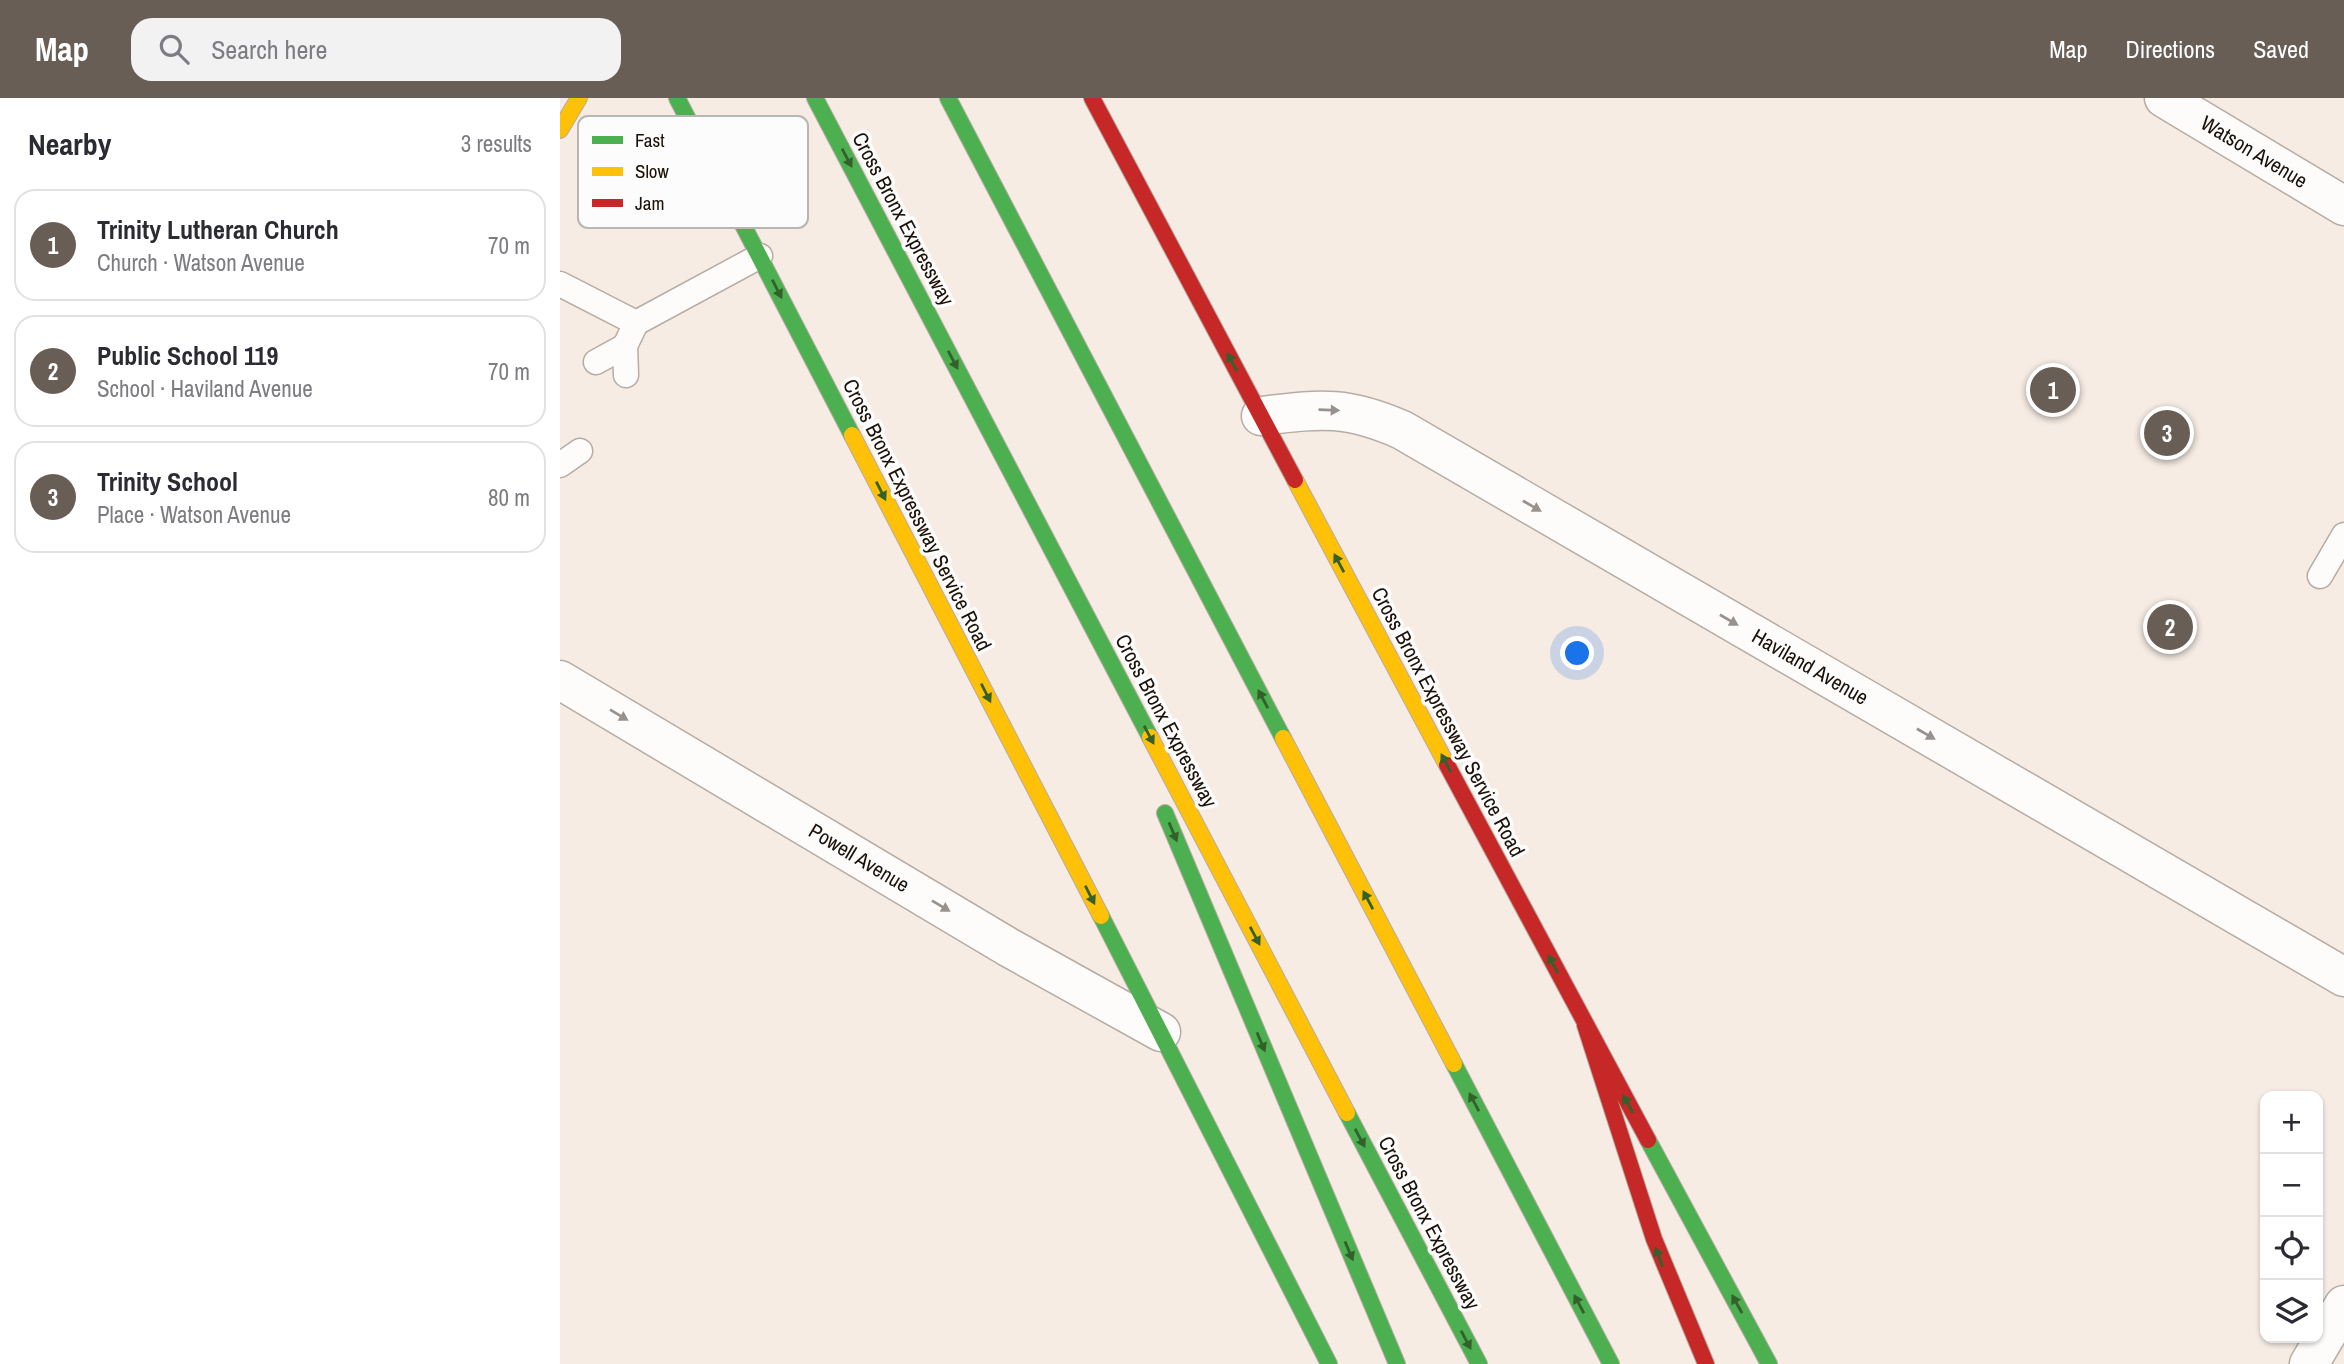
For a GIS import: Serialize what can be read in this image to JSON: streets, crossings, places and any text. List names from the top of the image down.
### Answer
{
  "streets": {
    "main road": ["Cross Bronx Expressway", "Cross Bronx Expressway Service Road"],
    "street": ["Watson Avenue", "Haviland Avenue", "Powell Avenue"]
  },
  "crossings": [
    ["Cross Bronx Expressway Service Road", "Haviland Avenue"],
    ["Cross Bronx Expressway Service Road", "Powell Avenue"]
  ],
  "one_way": ["Haviland Avenue", "Powell Avenue"],
  "legend": ["Fast", "Slow", "Jam"],
  "page": {
    "header": "Map",
    "search": "Search here",
    "nav": ["Map", "Directions", "Saved"],
    "heading": ["Nearby", "3 results"],
    "list": [
      {
        "mark": "1",
        "name": "Trinity Lutheran Church",
        "note": "Church · Watson Avenue",
        "value": "70 m"
      },
      {
        "mark": "2",
        "name": "Public School 119",
        "note": "School · Haviland Avenue",
        "value": "70 m"
      },
      {
        "mark": "3",
        "name": "Trinity School",
        "note": "Place · Watson Avenue",
        "value": "80 m"
      }
    ],
    "pins": ["1", "3", "2"],
    "map_buttons": ["+", "−"]
  }
}
